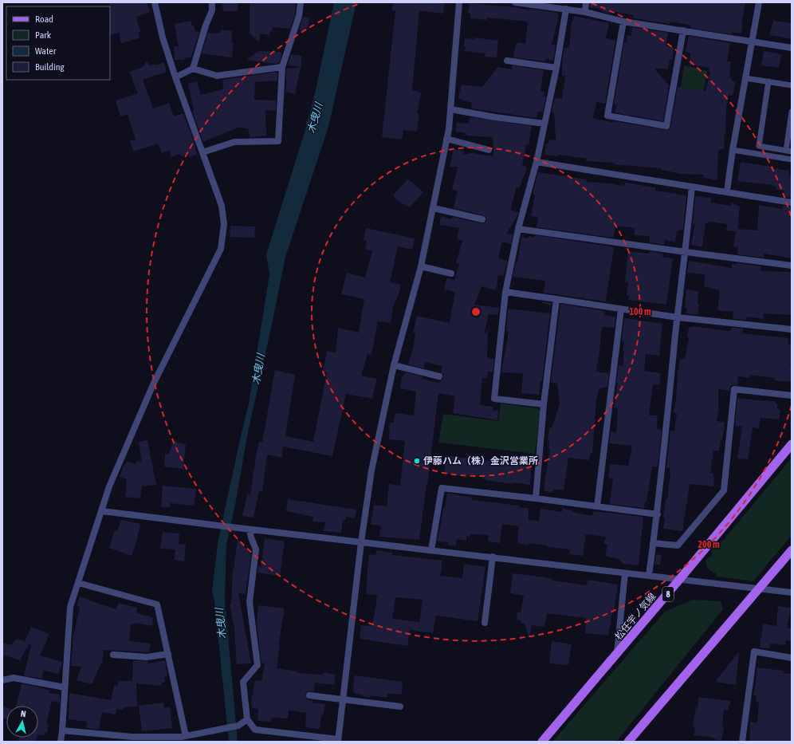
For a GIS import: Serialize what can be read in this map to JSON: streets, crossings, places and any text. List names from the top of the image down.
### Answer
{
  "streets": {
    "main road": ["8", "松任宇ノ気線"]
  },
  "water": ["木曳川"],
  "places": ["伊藤ハム（株）金沢営業所"],
  "legend": [
    "Road",
    "Park",
    "Water",
    "Building"
  ],
  "north": "top",
  "rings": ["100 m", "200 m"]
}
